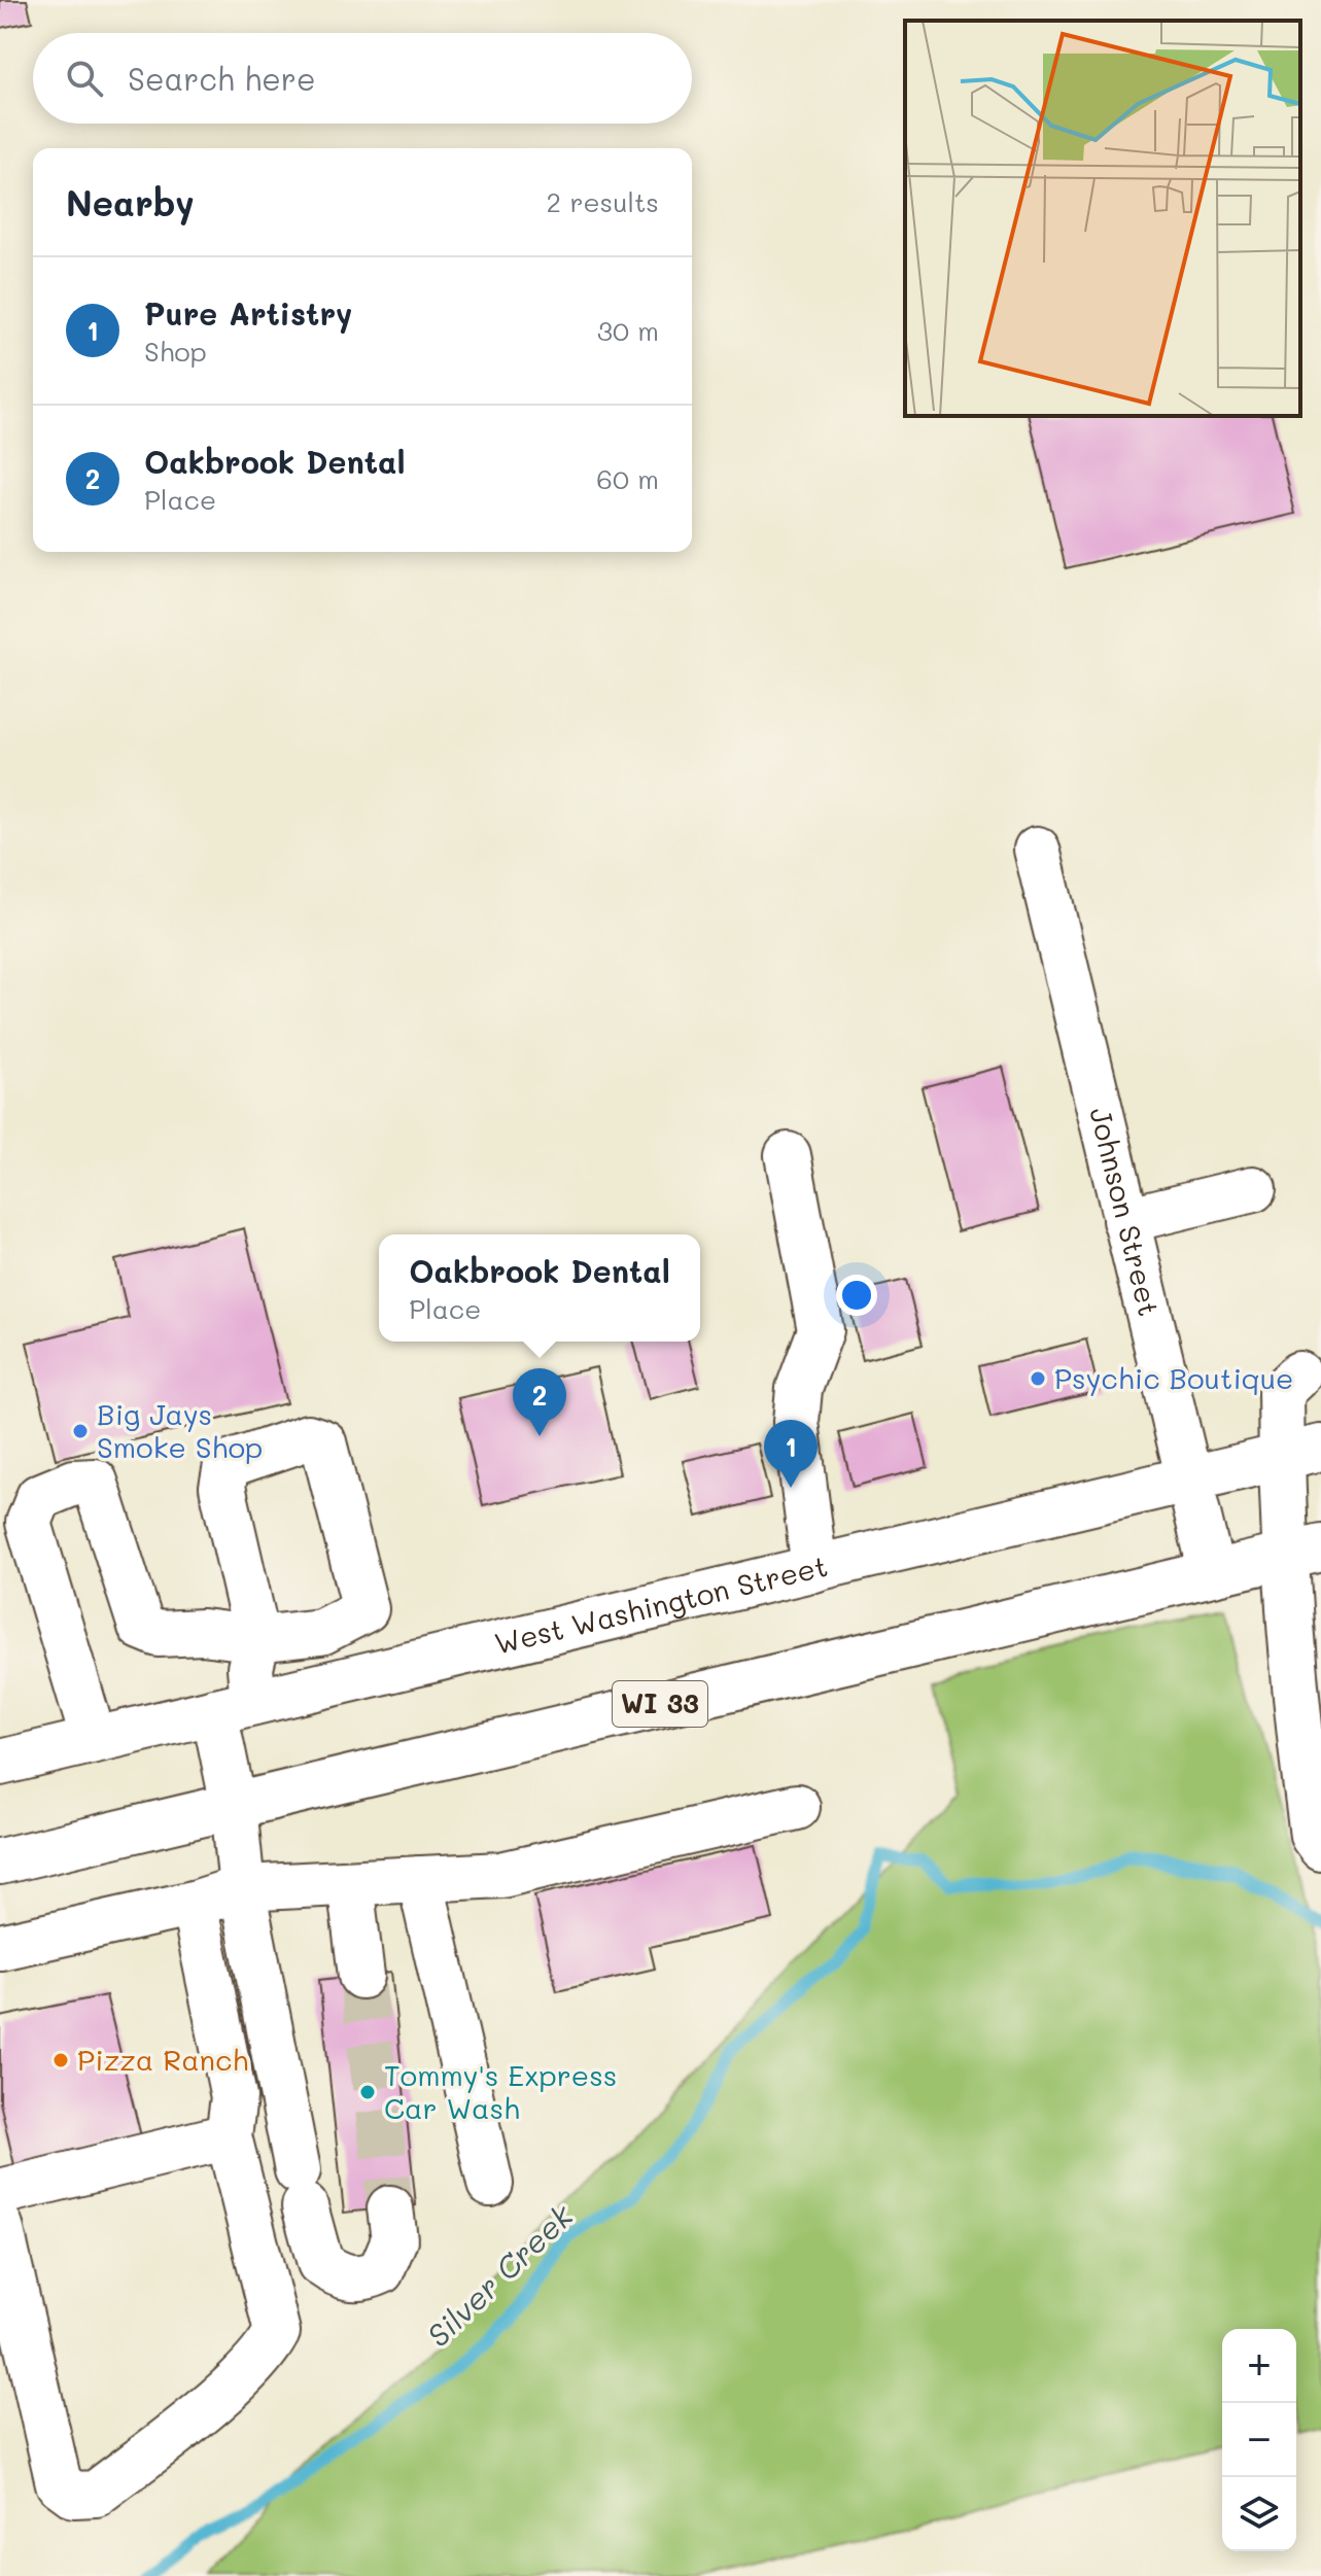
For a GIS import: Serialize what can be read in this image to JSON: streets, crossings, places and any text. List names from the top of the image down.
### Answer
{
  "streets": {
    "main road": ["Johnson Street", "West Washington Street", "WI 33"]
  },
  "crossings": [
    ["Johnson Street", "West Washington Street"],
    ["Johnson Street", "WI 33"]
  ],
  "water": ["Silver Creek"],
  "places": [
    "Psychic Boutique",
    "Big Jays Smoke Shop",
    "Pizza Ranch",
    "Tommy's Express Car Wash"
  ],
  "page": {
    "search": "Search here",
    "heading": ["Nearby", "2 results"],
    "list": [
      {
        "mark": "1",
        "name": "Pure Artistry",
        "note": "Shop",
        "value": "30 m"
      },
      {
        "mark": "2",
        "name": "Oakbrook Dental",
        "note": "Place",
        "value": "60 m"
      }
    ],
    "popup": ["Oakbrook Dental", "Place"],
    "pins": ["2", "1"],
    "map_buttons": ["+", "−"]
  }
}
